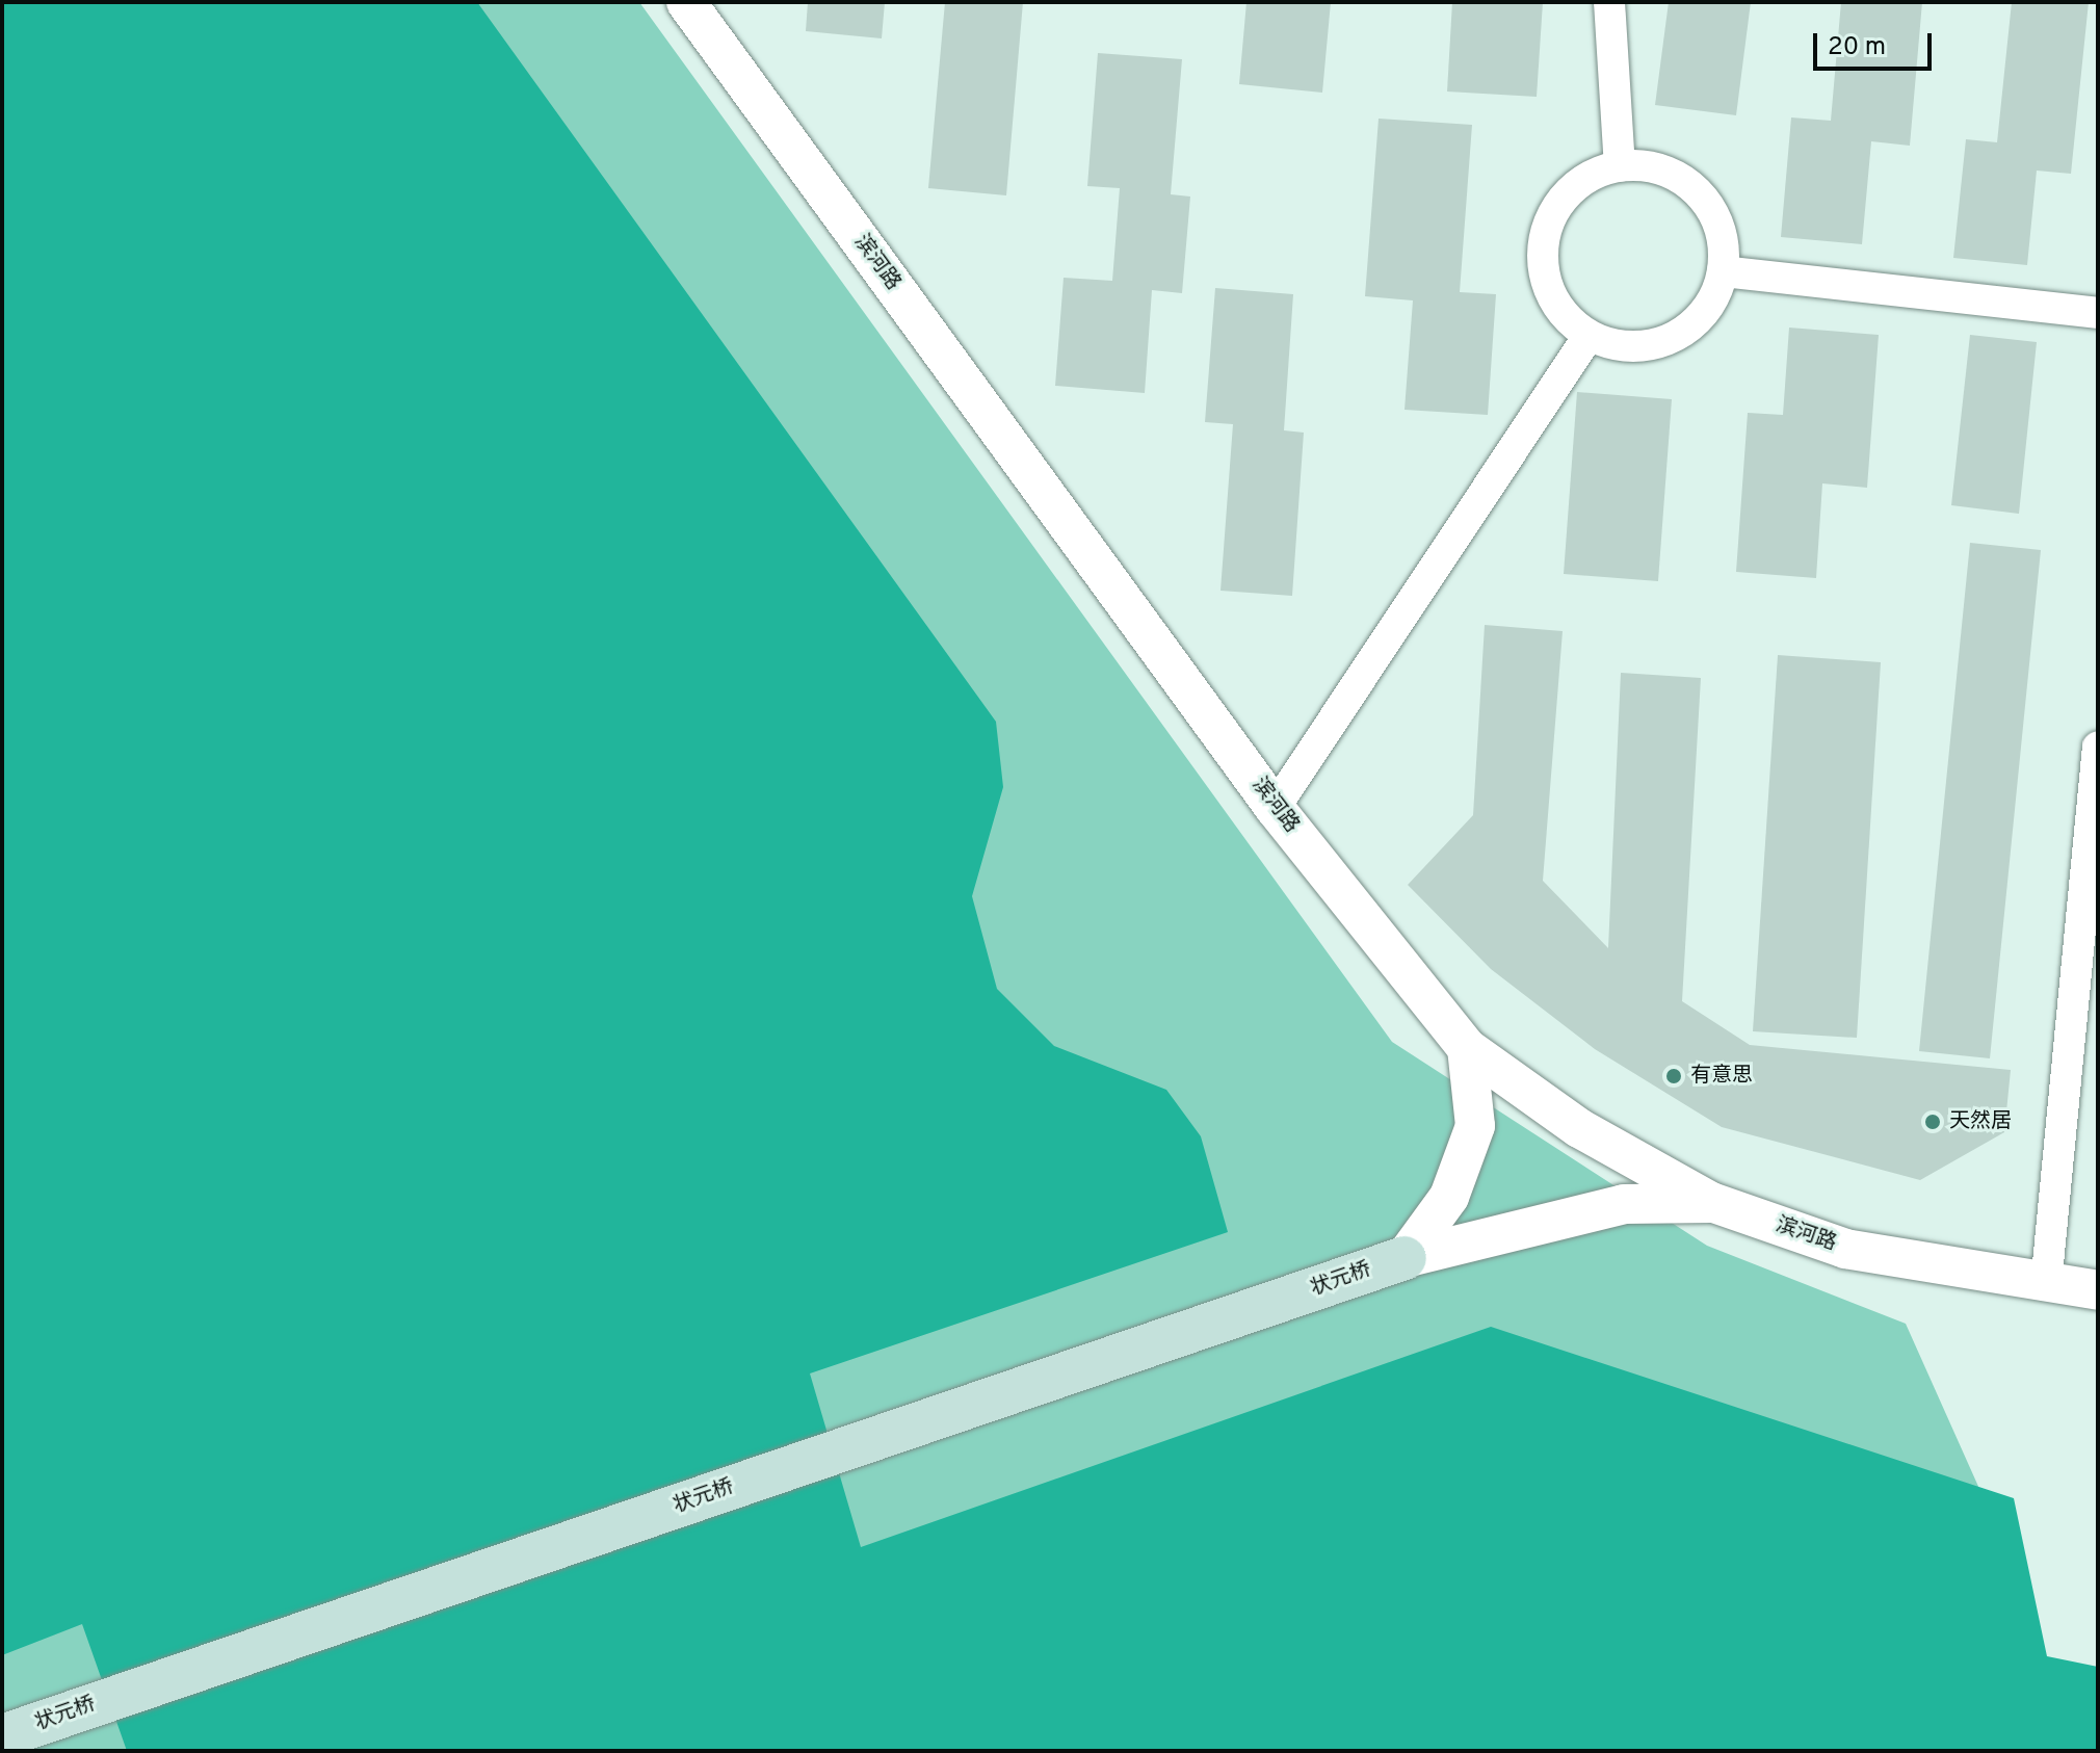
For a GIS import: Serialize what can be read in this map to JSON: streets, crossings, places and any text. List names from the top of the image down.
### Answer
{
  "streets": {
    "main road": ["状元桥"],
    "street": ["滨河路"]
  },
  "places": ["有意思", "天然居"],
  "scale_bar": "20 m"
}
